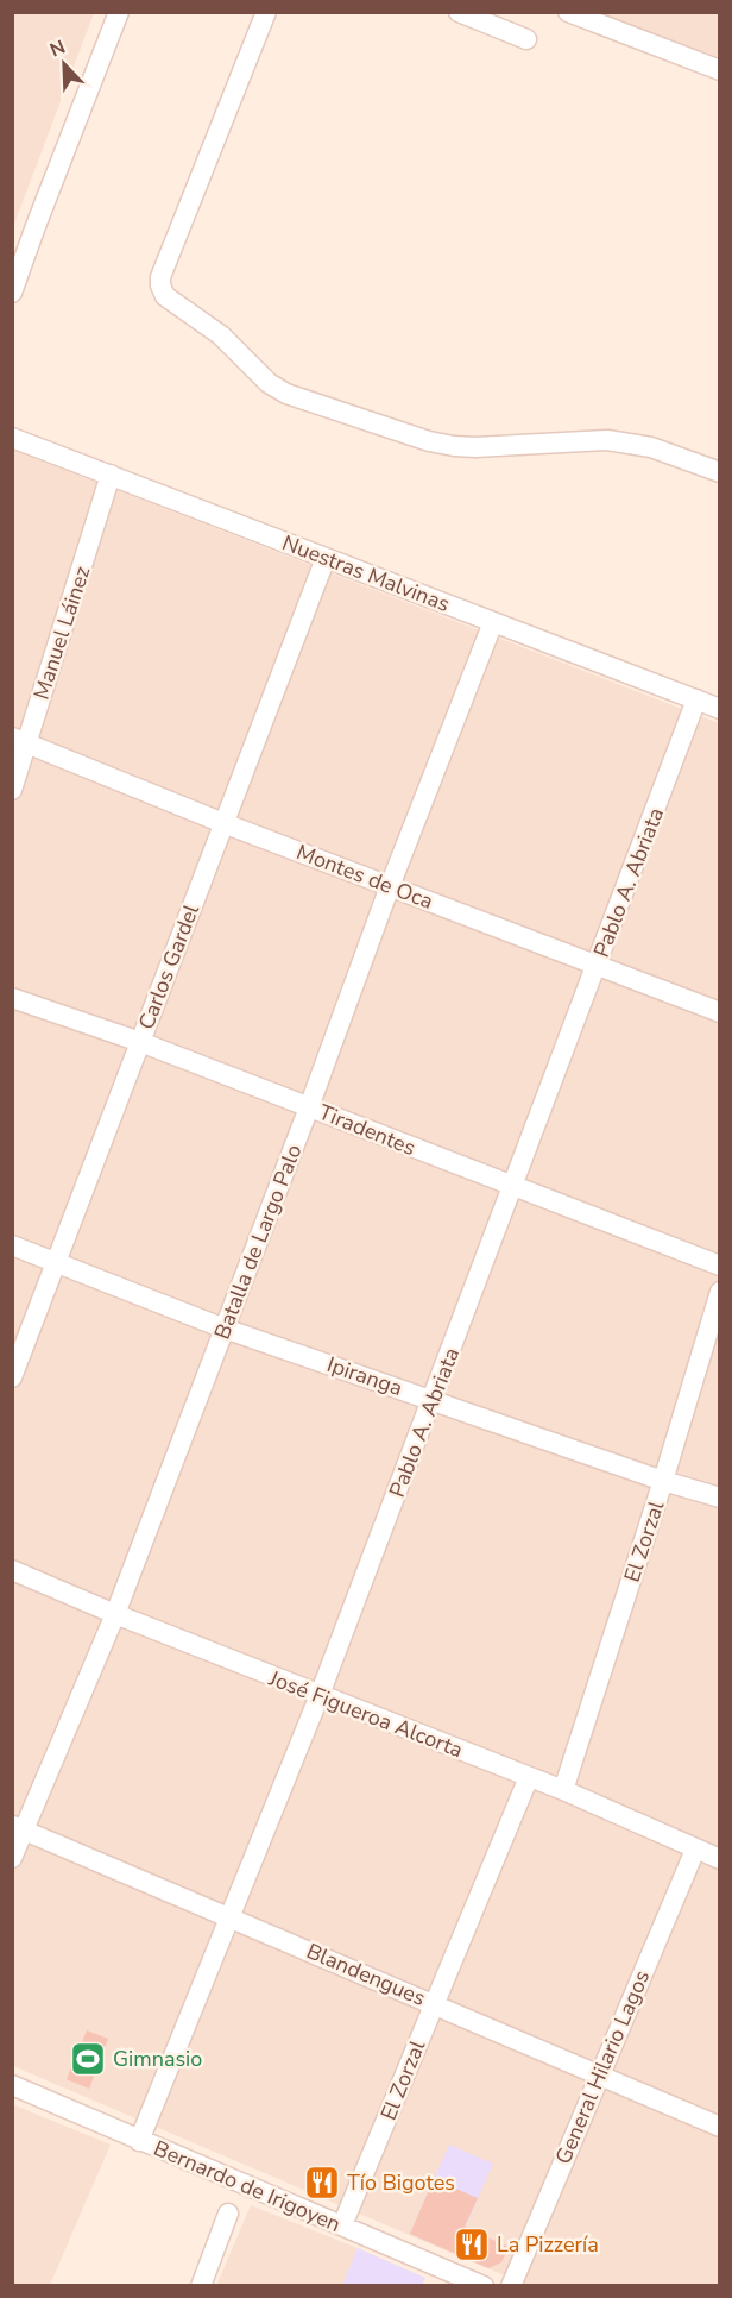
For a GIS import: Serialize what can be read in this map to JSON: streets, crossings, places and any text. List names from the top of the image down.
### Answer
{
  "streets": {
    "street": [
      "Nuestras Malvinas",
      "Manuel Láinez",
      "Montes de Oca",
      "Pablo A. Abriata",
      "Carlos Gardel",
      "Tiradentes",
      "Batalla de Largo Palo",
      "Ipiranga",
      "El Zorzal",
      "José Figueroa Alcorta",
      "Blandengues",
      "General Hilario Lagos",
      "Bernardo de Irigoyen"
    ]
  },
  "crossings": [
    ["Nuestras Malvinas", "Manuel Láinez"],
    ["Nuestras Malvinas", "Pablo A. Abriata"],
    ["Nuestras Malvinas", "Carlos Gardel"],
    ["Nuestras Malvinas", "Batalla de Largo Palo"],
    ["Manuel Láinez", "Montes de Oca"],
    ["Montes de Oca", "Pablo A. Abriata"],
    ["Montes de Oca", "Carlos Gardel"],
    ["Montes de Oca", "Batalla de Largo Palo"],
    ["Pablo A. Abriata", "Tiradentes"],
    ["Pablo A. Abriata", "Ipiranga"],
    ["Pablo A. Abriata", "José Figueroa Alcorta"],
    ["Pablo A. Abriata", "Blandengues"],
    ["Pablo A. Abriata", "Bernardo de Irigoyen"],
    ["Carlos Gardel", "Tiradentes"],
    ["Carlos Gardel", "Ipiranga"],
    ["Tiradentes", "Batalla de Largo Palo"],
    ["Batalla de Largo Palo", "Ipiranga"],
    ["Batalla de Largo Palo", "José Figueroa Alcorta"],
    ["Batalla de Largo Palo", "Blandengues"],
    ["Ipiranga", "El Zorzal"],
    ["El Zorzal", "José Figueroa Alcorta"],
    ["El Zorzal", "Blandengues"],
    ["El Zorzal", "Bernardo de Irigoyen"],
    ["José Figueroa Alcorta", "General Hilario Lagos"],
    ["Blandengues", "General Hilario Lagos"]
  ],
  "places": {
    "sports": ["Gimnasio"],
    "restaurant": ["Tío Bigotes", "La Pizzería"]
  },
  "north": "top left"
}
